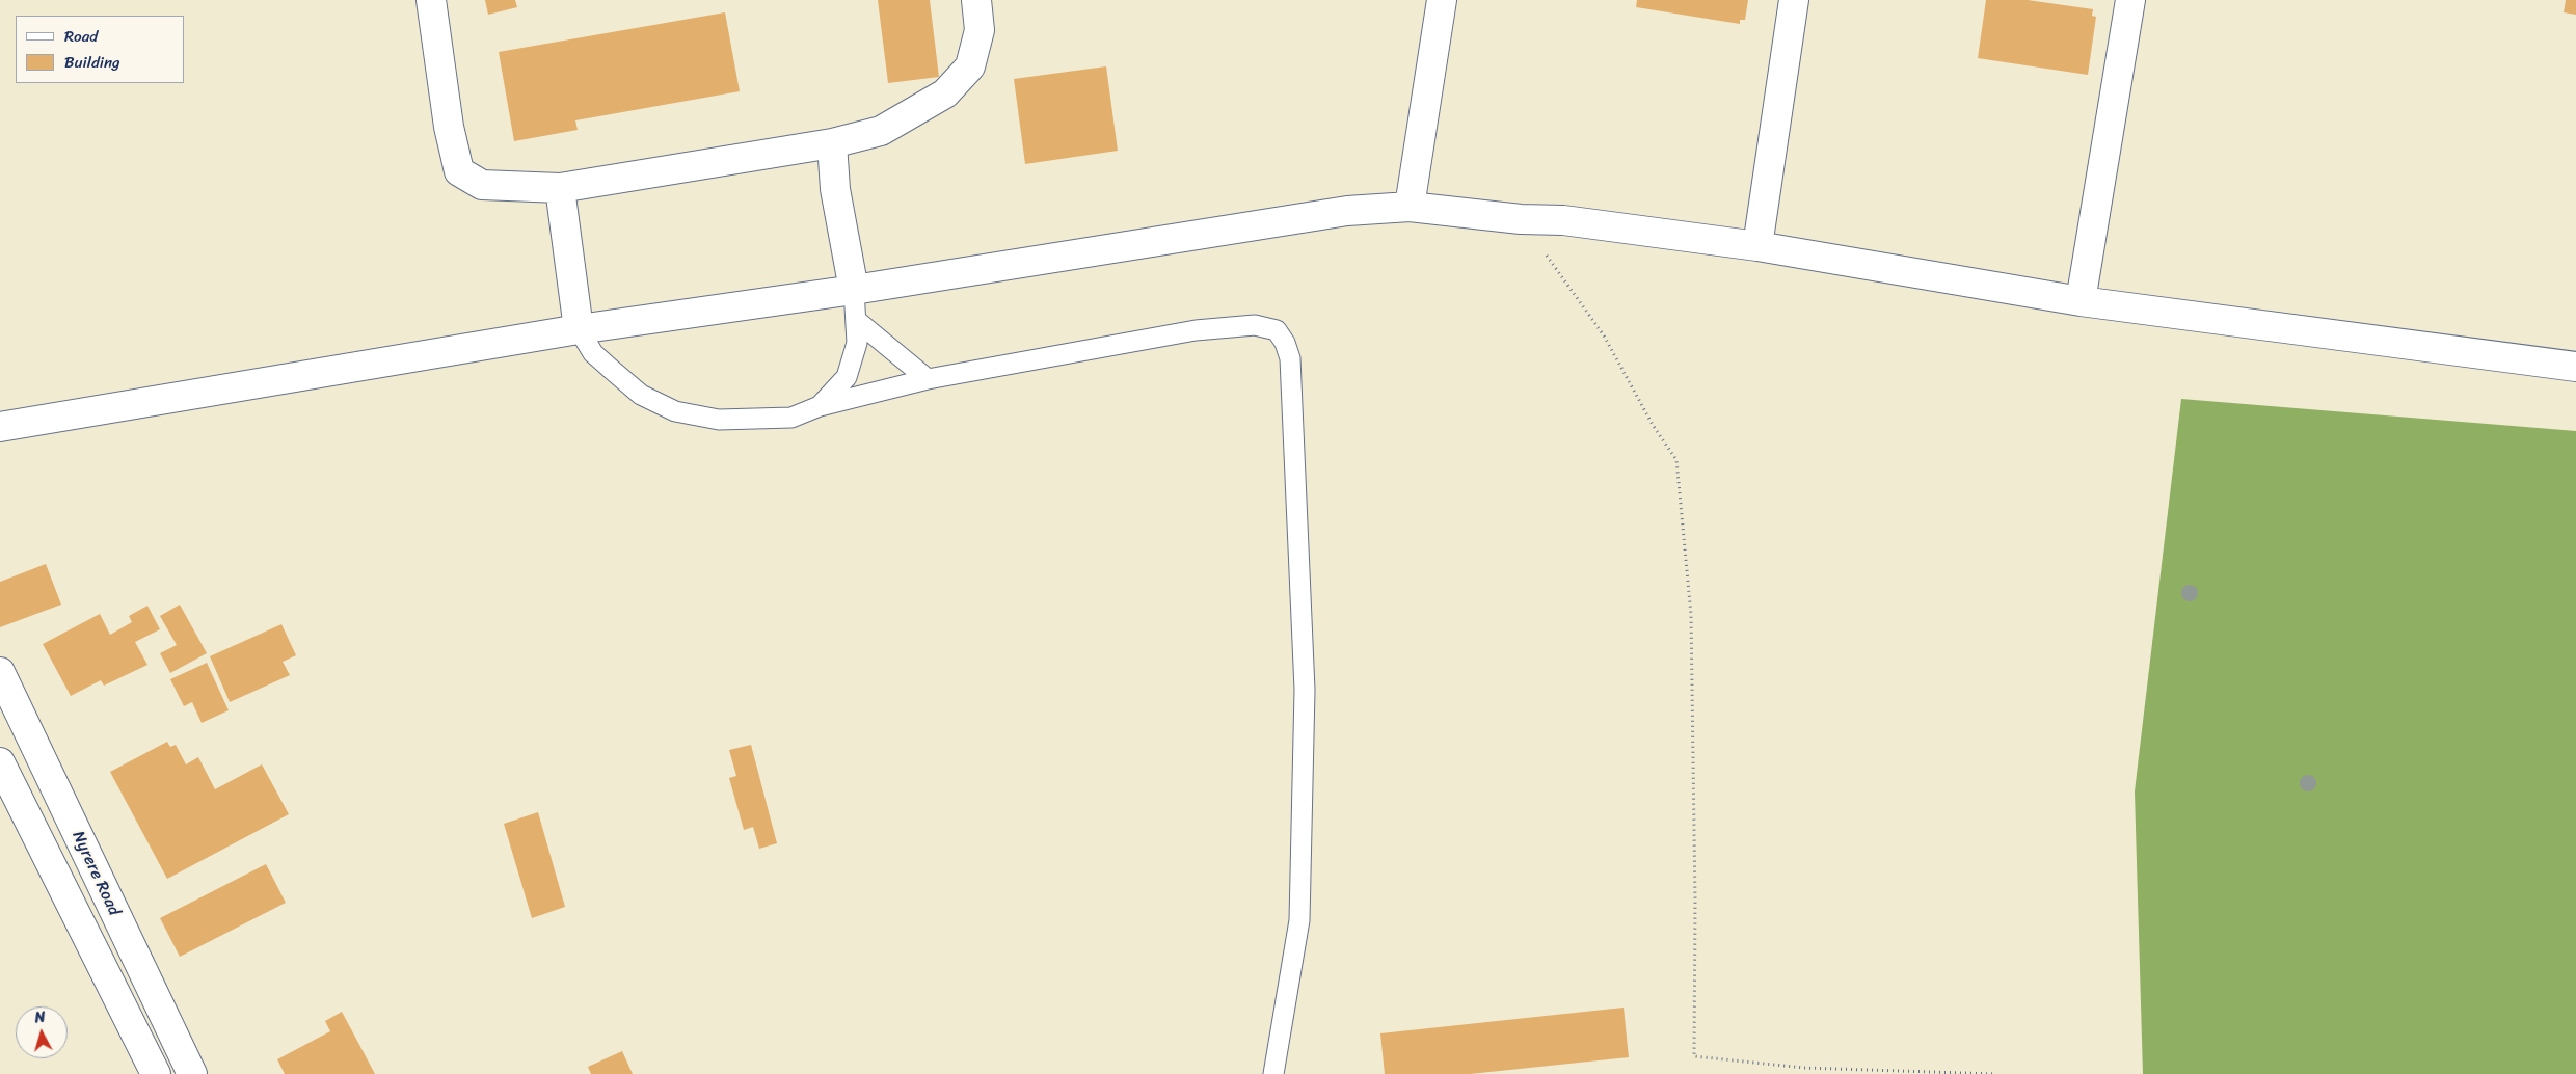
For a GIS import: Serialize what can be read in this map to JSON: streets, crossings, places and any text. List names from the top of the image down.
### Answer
{
  "streets": {
    "street": ["Nyrere Road"]
  },
  "legend": ["Road", "Building"],
  "north": "top"
}
